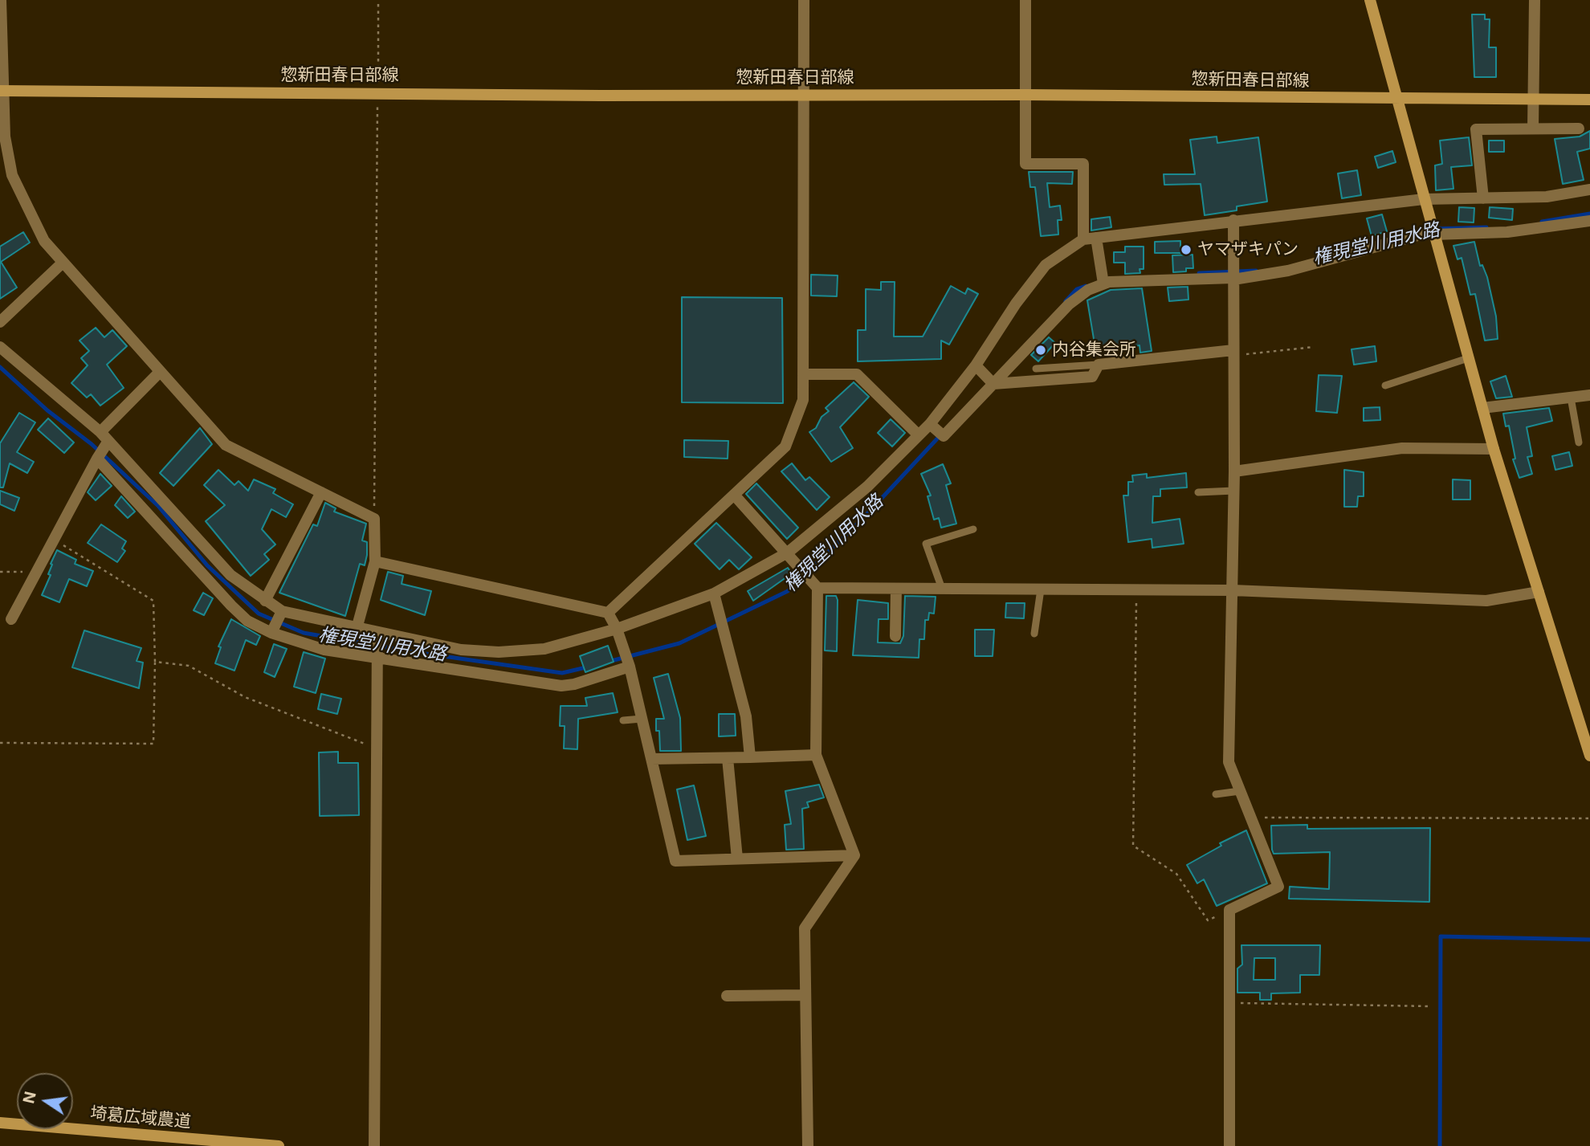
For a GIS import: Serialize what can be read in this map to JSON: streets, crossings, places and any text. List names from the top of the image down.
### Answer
{
  "streets": {
    "main road": ["惣新田春日部線", "埼葛広域農道"]
  },
  "water": ["権現堂川用水路"],
  "places": ["ヤマザキパン", "内谷集会所"],
  "north": "left"
}
